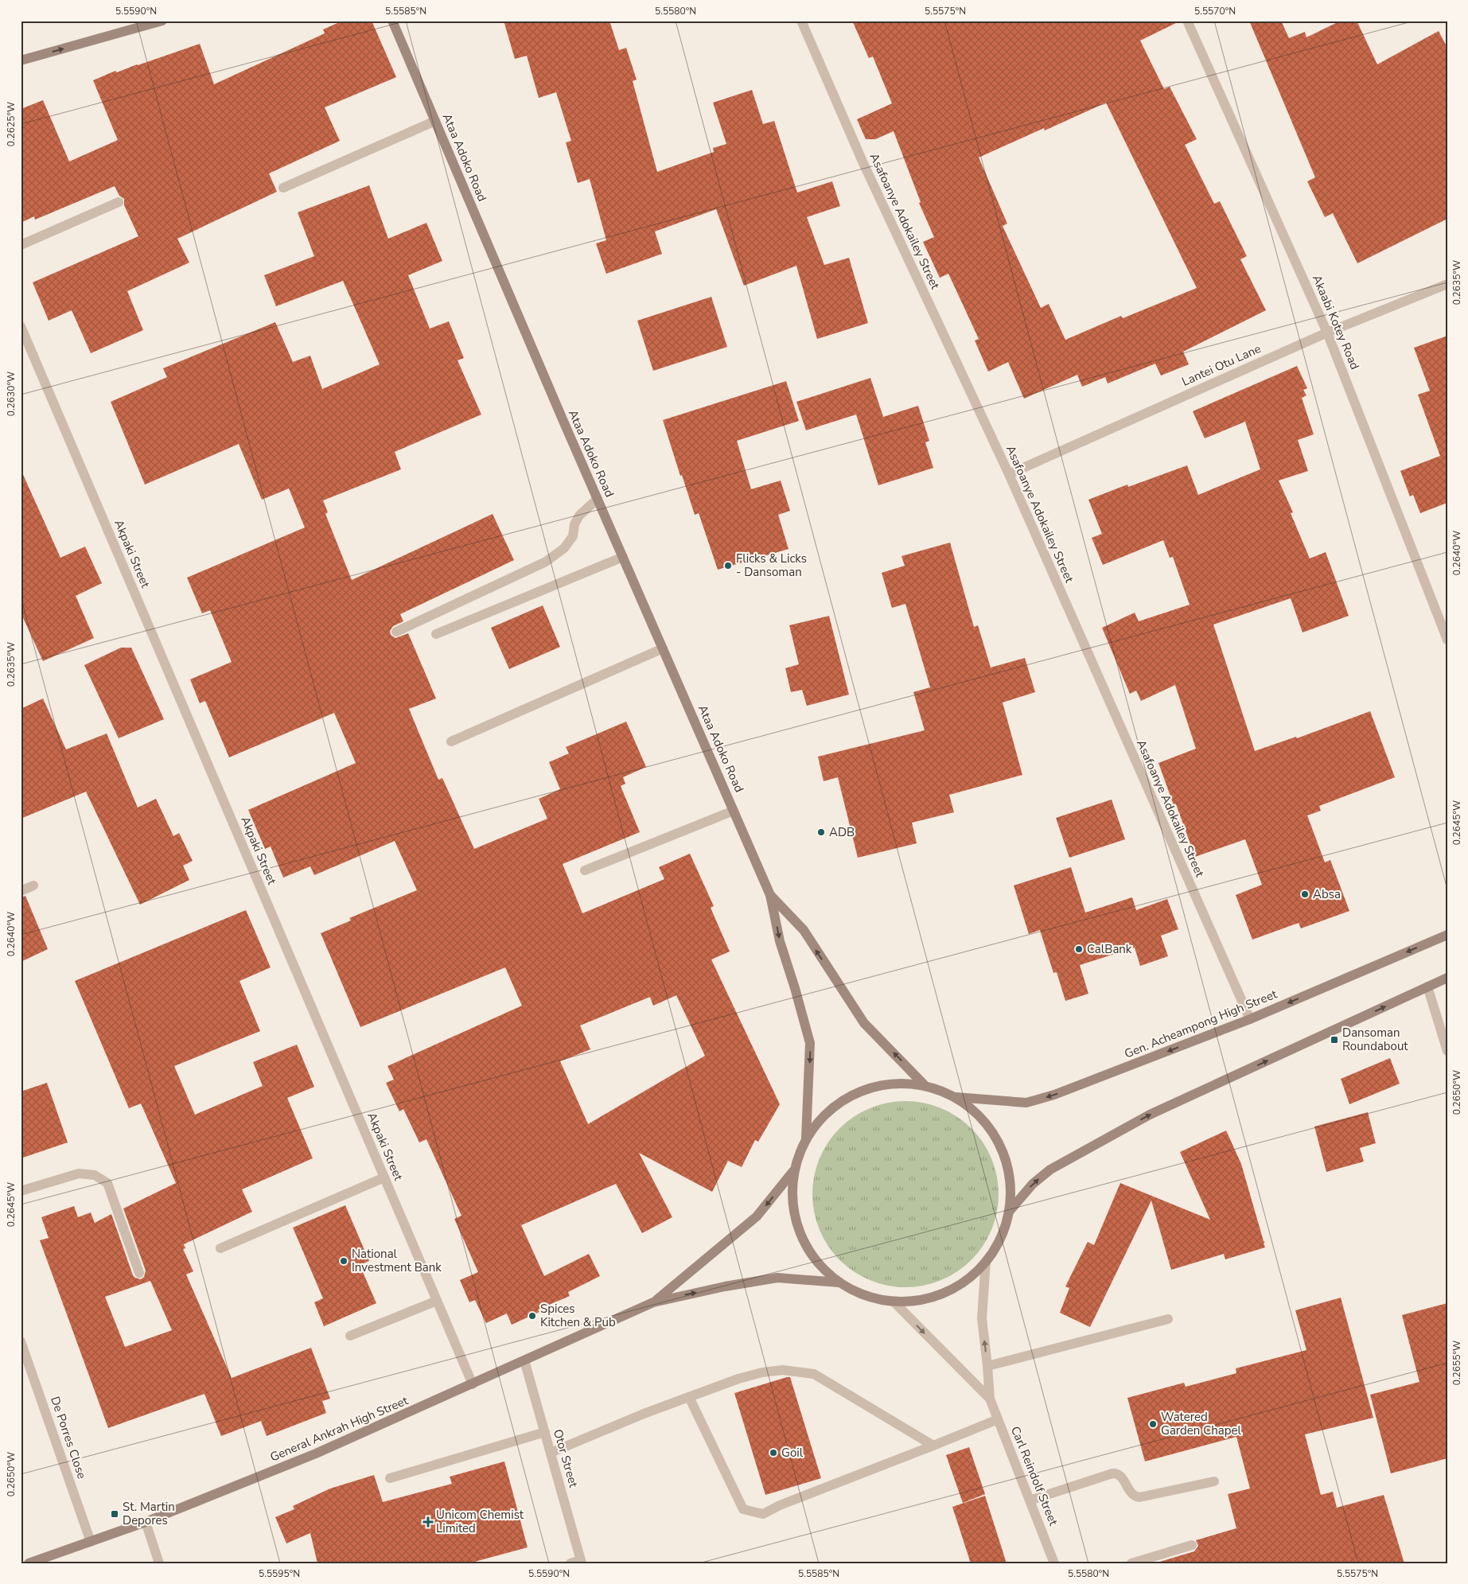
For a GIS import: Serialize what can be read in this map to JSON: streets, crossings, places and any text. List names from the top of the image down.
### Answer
{
  "streets": {
    "main road": ["Ataa Adoko Road", "Gen. Acheampong High Street", "General Ankrah High Street"],
    "street": [
      "Asafoanye Adokailey Street",
      "Akaabi Kotey Road",
      "Lantei Otu Lane",
      "Akpaki Street",
      "De Porres Close",
      "Otor Street",
      "Carl Reindolf Street"
    ]
  },
  "crossings": [
    ["Asafoanye Adokailey Street", "Lantei Otu Lane"],
    ["Asafoanye Adokailey Street", "Gen. Acheampong High Street"],
    ["Akaabi Kotey Road", "Lantei Otu Lane"],
    ["Akpaki Street", "General Ankrah High Street"],
    ["General Ankrah High Street", "De Porres Close"],
    ["General Ankrah High Street", "Otor Street"]
  ],
  "places": {
    "other": [
      "Flicks & Licks - Dansoman",
      "ADB",
      "Absa",
      "CalBank",
      "National Investment Bank",
      "Spices Kitchen & Pub",
      "Watered Garden Chapel",
      "Goil"
    ],
    "transit": ["Dansoman Roundabout", "St. Martin Depores"],
    "health": ["Unicom Chemist Limited"]
  },
  "coordinates": [
    "5.5590°N",
    "5.5585°N",
    "5.5580°N",
    "5.5575°N",
    "5.5570°N",
    "0.2625°W",
    "0.2635°W",
    "0.2630°W",
    "0.2640°W",
    "0.2645°W",
    "0.2650°W",
    "0.2655°W",
    "5.5595°N"
  ]
}
